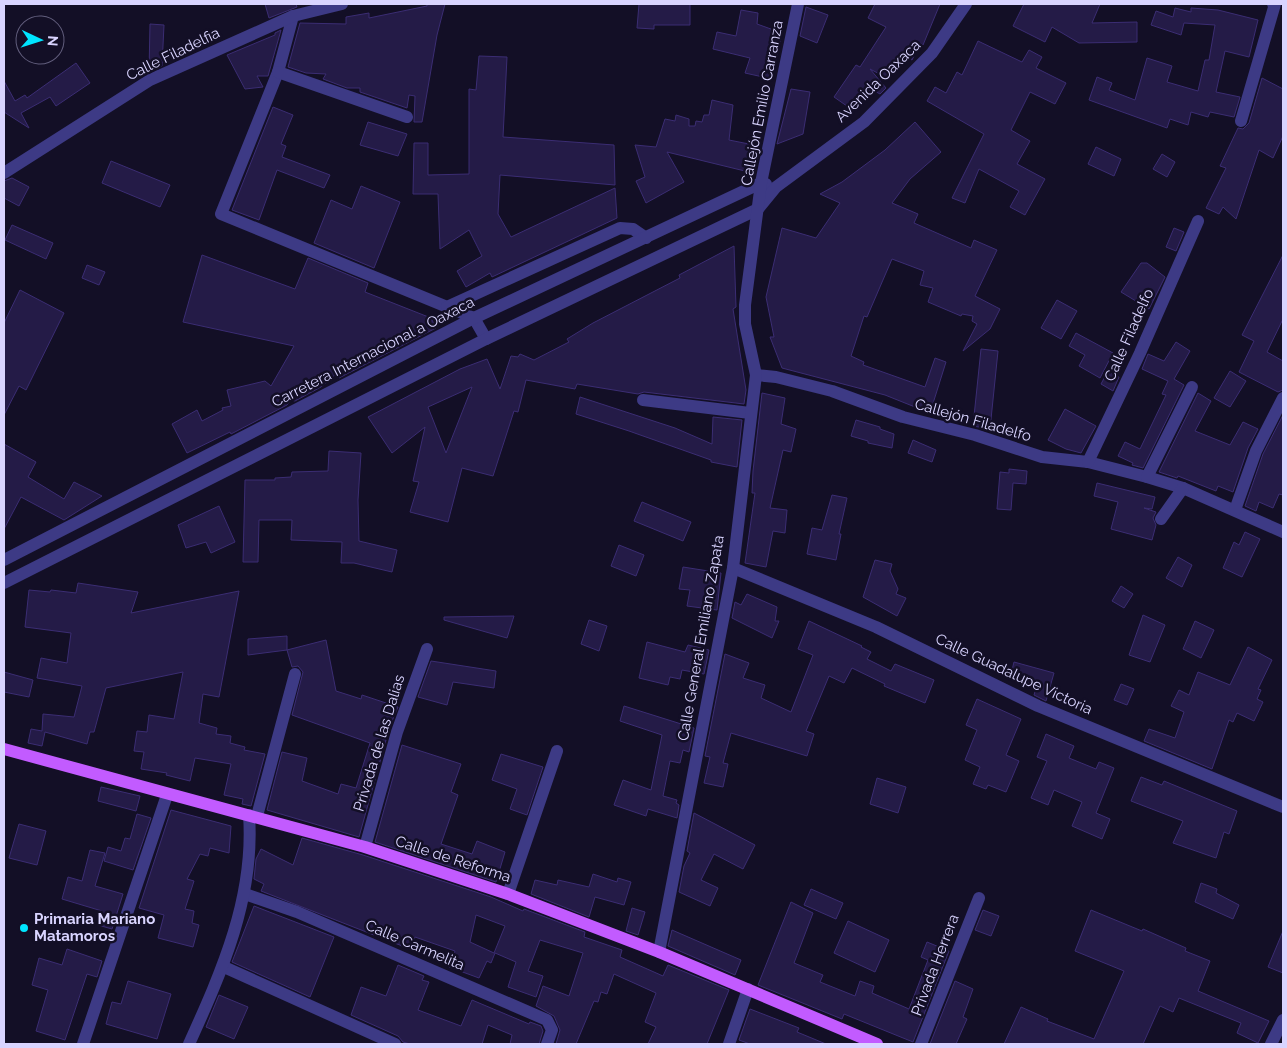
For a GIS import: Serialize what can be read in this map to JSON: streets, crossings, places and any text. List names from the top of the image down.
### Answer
{
  "streets": {
    "main road": ["Calle de Reforma"],
    "street": [
      "Calle Filadelfia",
      "Avenida Oaxaca",
      "Callejón Emilio Carranza",
      "Calle Filadelfo",
      "Carretera Internacional a Oaxaca",
      "Callejón Filadelfo",
      "Calle General Emiliano Zapata",
      "Calle Guadalupe Victoria",
      "Privada de las Dalias",
      "Calle Carmelita",
      "Privada Herrera"
    ]
  },
  "crossings": [
    ["Avenida Oaxaca", "Callejón Emilio Carranza"],
    ["Avenida Oaxaca", "Calle General Emiliano Zapata"],
    ["Callejón Emilio Carranza", "Carretera Internacional a Oaxaca"],
    ["Callejón Emilio Carranza", "Calle General Emiliano Zapata"],
    ["Calle Filadelfo", "Callejón Filadelfo"],
    ["Callejón Filadelfo", "Calle General Emiliano Zapata"],
    ["Calle General Emiliano Zapata", "Calle Guadalupe Victoria"],
    ["Calle General Emiliano Zapata", "Calle de Reforma"],
    ["Privada de las Dalias", "Calle de Reforma"]
  ],
  "places": ["Primaria Mariano Matamoros"],
  "north": "right"
}
